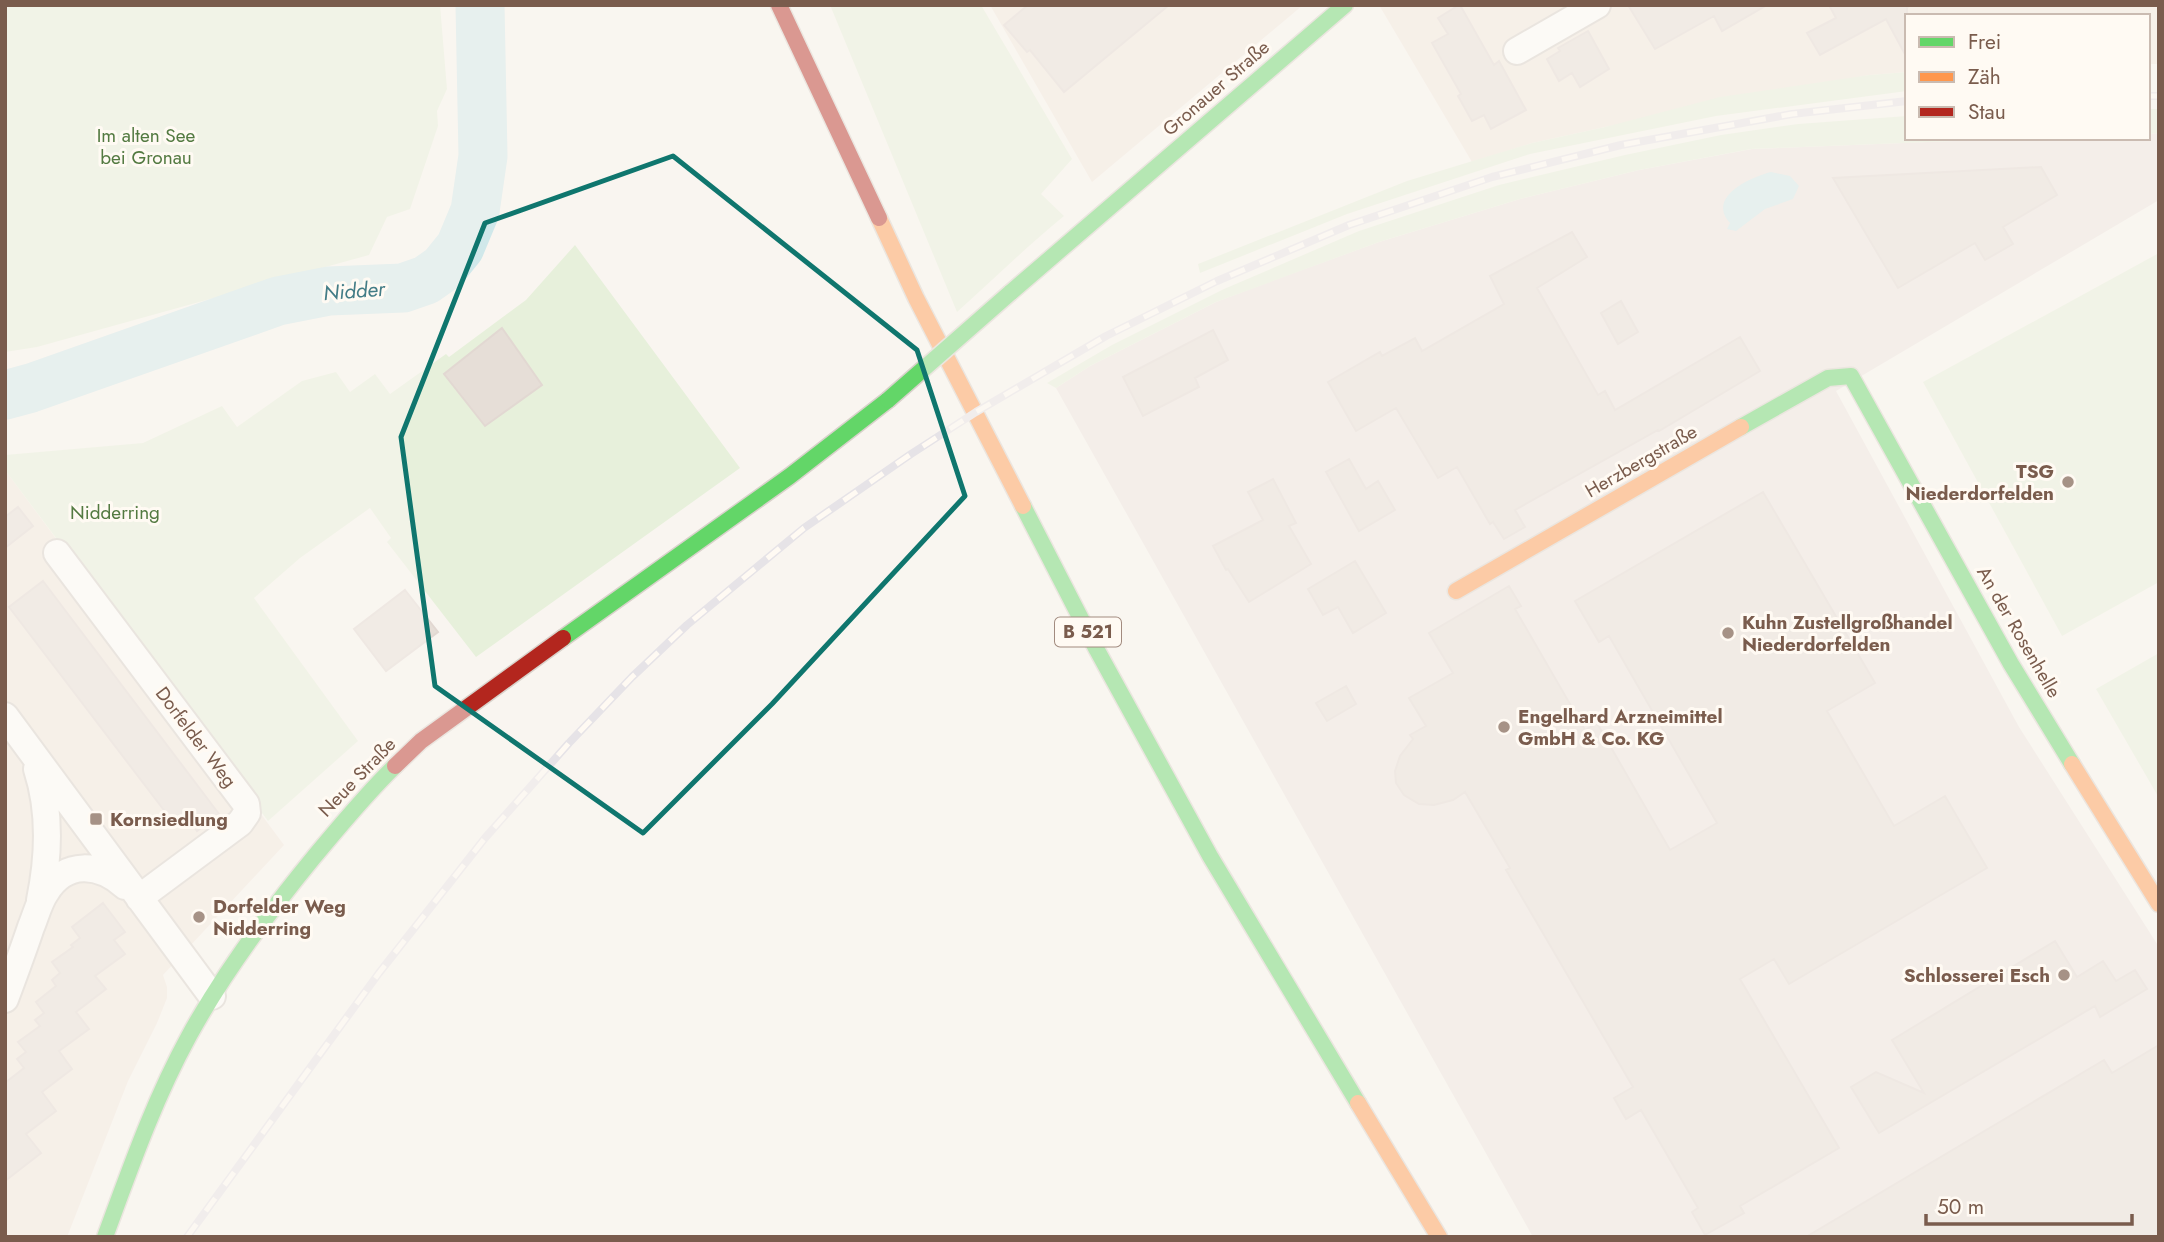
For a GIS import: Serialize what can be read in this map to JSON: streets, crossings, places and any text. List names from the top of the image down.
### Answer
{
  "streets": {
    "street": [
      "Gronauer Straße",
      "Herzbergstraße",
      "B 521",
      "An der Rosenhelle",
      "Dorfelder Weg",
      "Neue Straße"
    ]
  },
  "crossings": [
    ["Gronauer Straße", "Neue Straße"],
    ["Herzbergstraße", "An der Rosenhelle"]
  ],
  "water": ["Nidder"],
  "parks": ["Im alten See bei Gronau", "Nidderring"],
  "places": {
    "other": [
      "TSG Niederdorfelden",
      "Kuhn Zustellgroßhandel Niederdorfelden",
      "Engelhard Arzneimittel GmbH & Co. KG",
      "Dorfelder Weg Nidderring",
      "Schlosserei Esch"
    ],
    "transit": ["Kornsiedlung"]
  },
  "legend": ["Frei", "Zäh", "Stau"],
  "scale_bar": "50 m"
}
